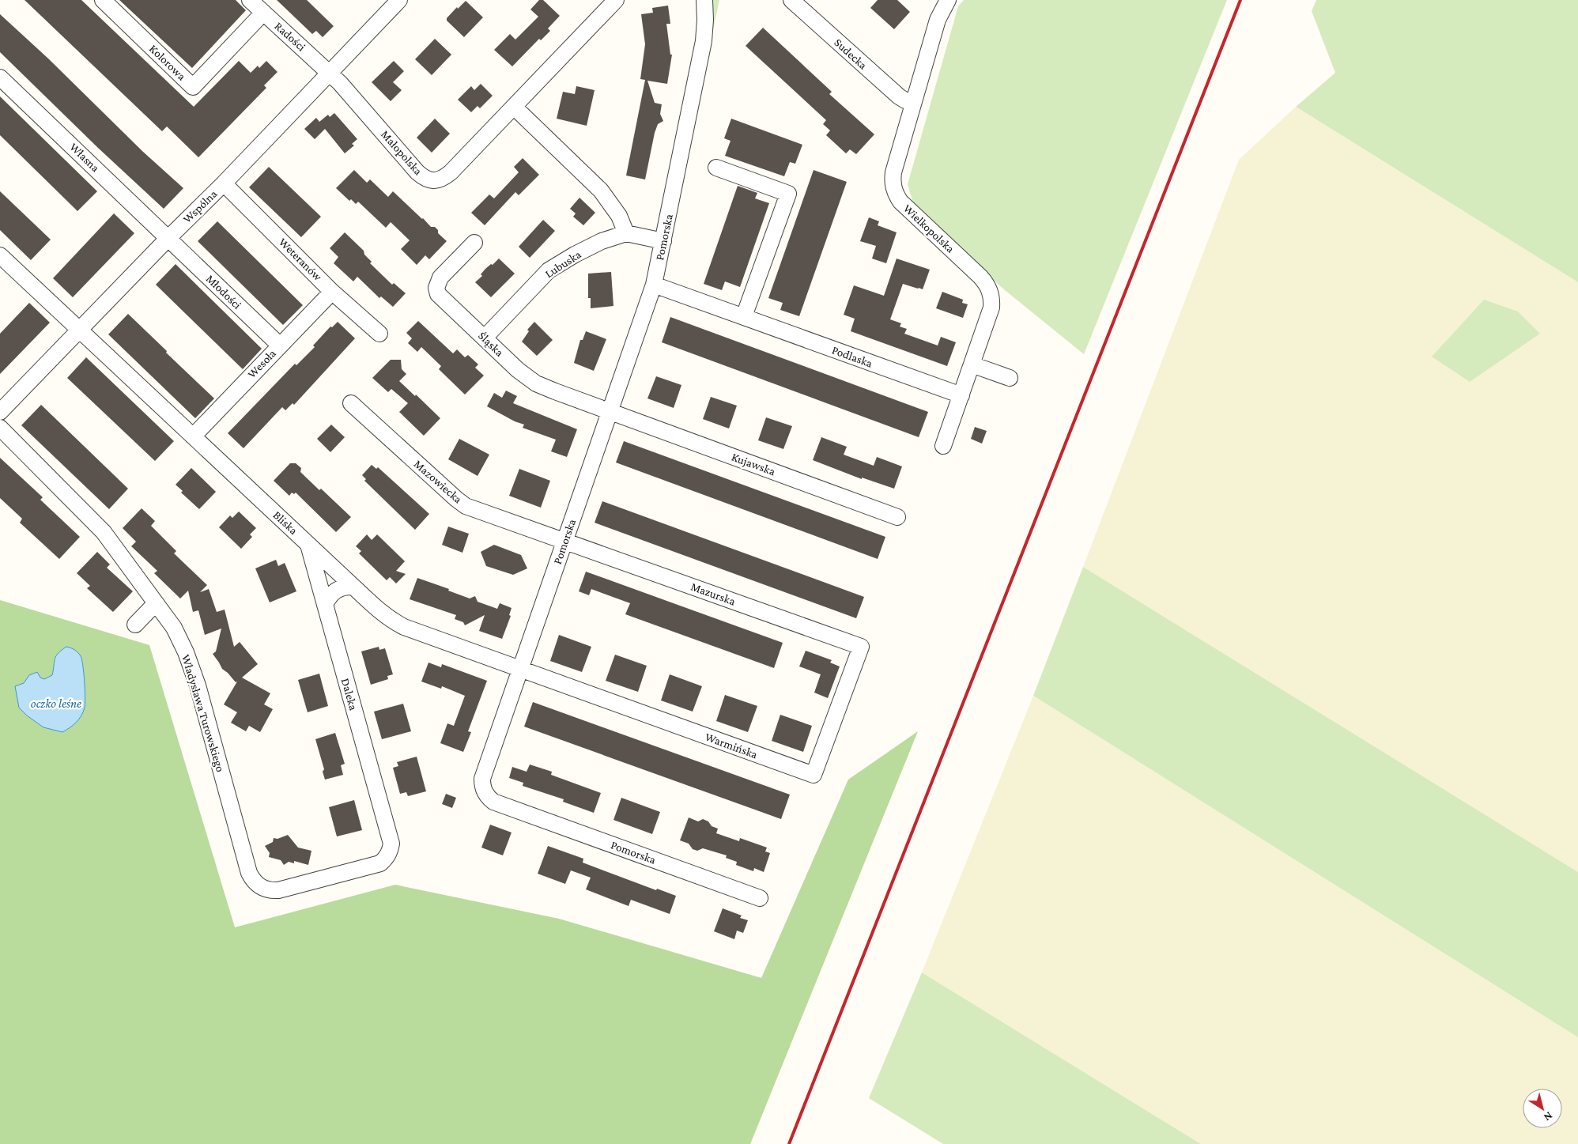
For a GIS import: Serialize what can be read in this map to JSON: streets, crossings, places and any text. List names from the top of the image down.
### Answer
{
  "streets": {
    "street": [
      "Radości",
      "Sudecka",
      "Kolorowa",
      "Małopolska",
      "Własna",
      "Wspólna",
      "Wielkopolska",
      "Pomorska",
      "Weteranów",
      "Lubuska",
      "Młodości",
      "Śląska",
      "Podlaska",
      "Wesoła",
      "Kujawska",
      "Mazowiecka",
      "Bliska",
      "Mazurska",
      "Daleka",
      "Władysława Turowskiego",
      "Warmińska"
    ]
  },
  "crossings": [
    ["Radości", "Kolorowa"],
    ["Radości", "Małopolska"],
    ["Radości", "Wspólna"],
    ["Sudecka", "Wielkopolska"],
    ["Małopolska", "Wspólna"],
    ["Własna", "Wspólna"],
    ["Własna", "Młodości"],
    ["Wspólna", "Weteranów"],
    ["Wspólna", "Młodości"],
    ["Wspólna", "Bliska"],
    ["Wielkopolska", "Podlaska"],
    ["Pomorska", "Lubuska"],
    ["Pomorska", "Śląska"],
    ["Pomorska", "Podlaska"],
    ["Pomorska", "Kujawska"],
    ["Pomorska", "Mazowiecka"],
    ["Pomorska", "Bliska"],
    ["Pomorska", "Mazurska"],
    ["Pomorska", "Warmińska"],
    ["Weteranów", "Wesoła"],
    ["Lubuska", "Śląska"],
    ["Młodości", "Wesoła"],
    ["Śląska", "Kujawska"],
    ["Wesoła", "Bliska"],
    ["Mazowiecka", "Mazurska"],
    ["Bliska", "Daleka"],
    ["Bliska", "Warmińska"],
    ["Mazurska", "Warmińska"],
    ["Daleka", "Władysława Turowskiego"]
  ],
  "water": ["oczko leśne"],
  "north": "bottom right"
}
